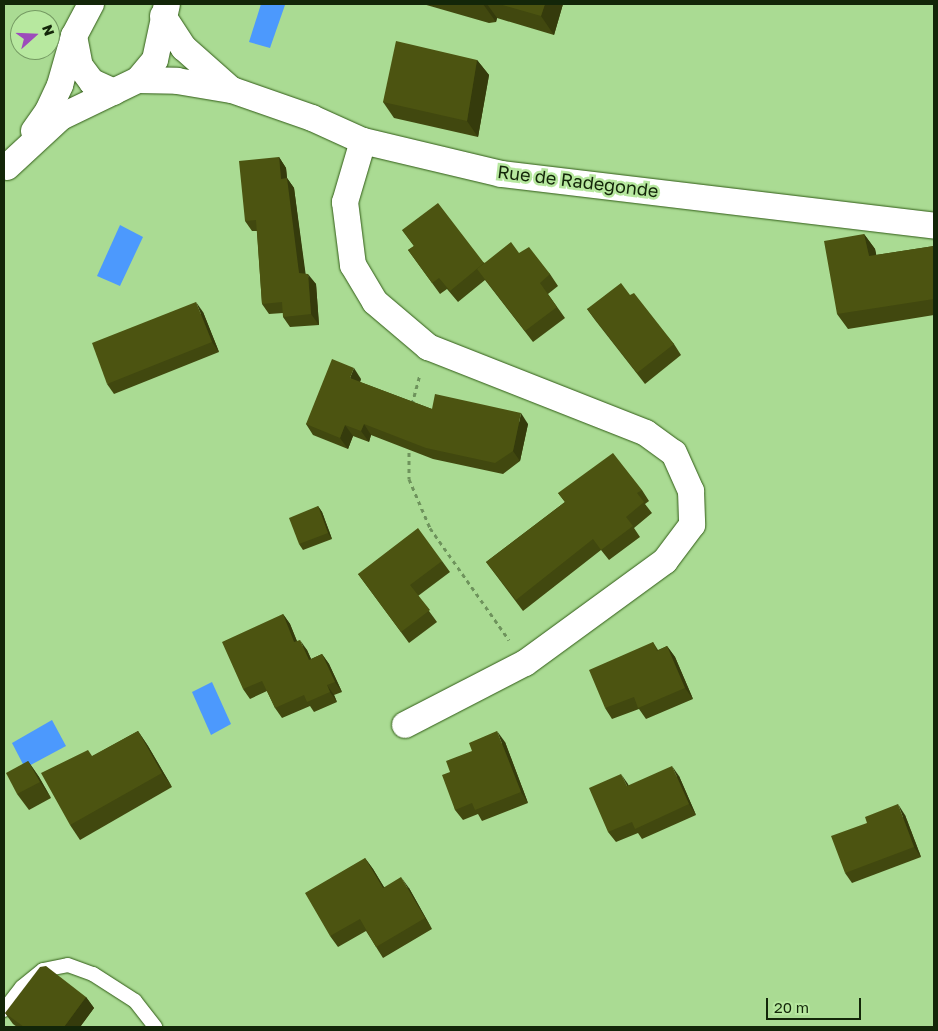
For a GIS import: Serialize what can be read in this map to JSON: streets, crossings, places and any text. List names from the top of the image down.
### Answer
{
  "streets": {
    "street": ["Rue de Radegonde"]
  },
  "scale_bar": "20 m",
  "north": "right"
}
